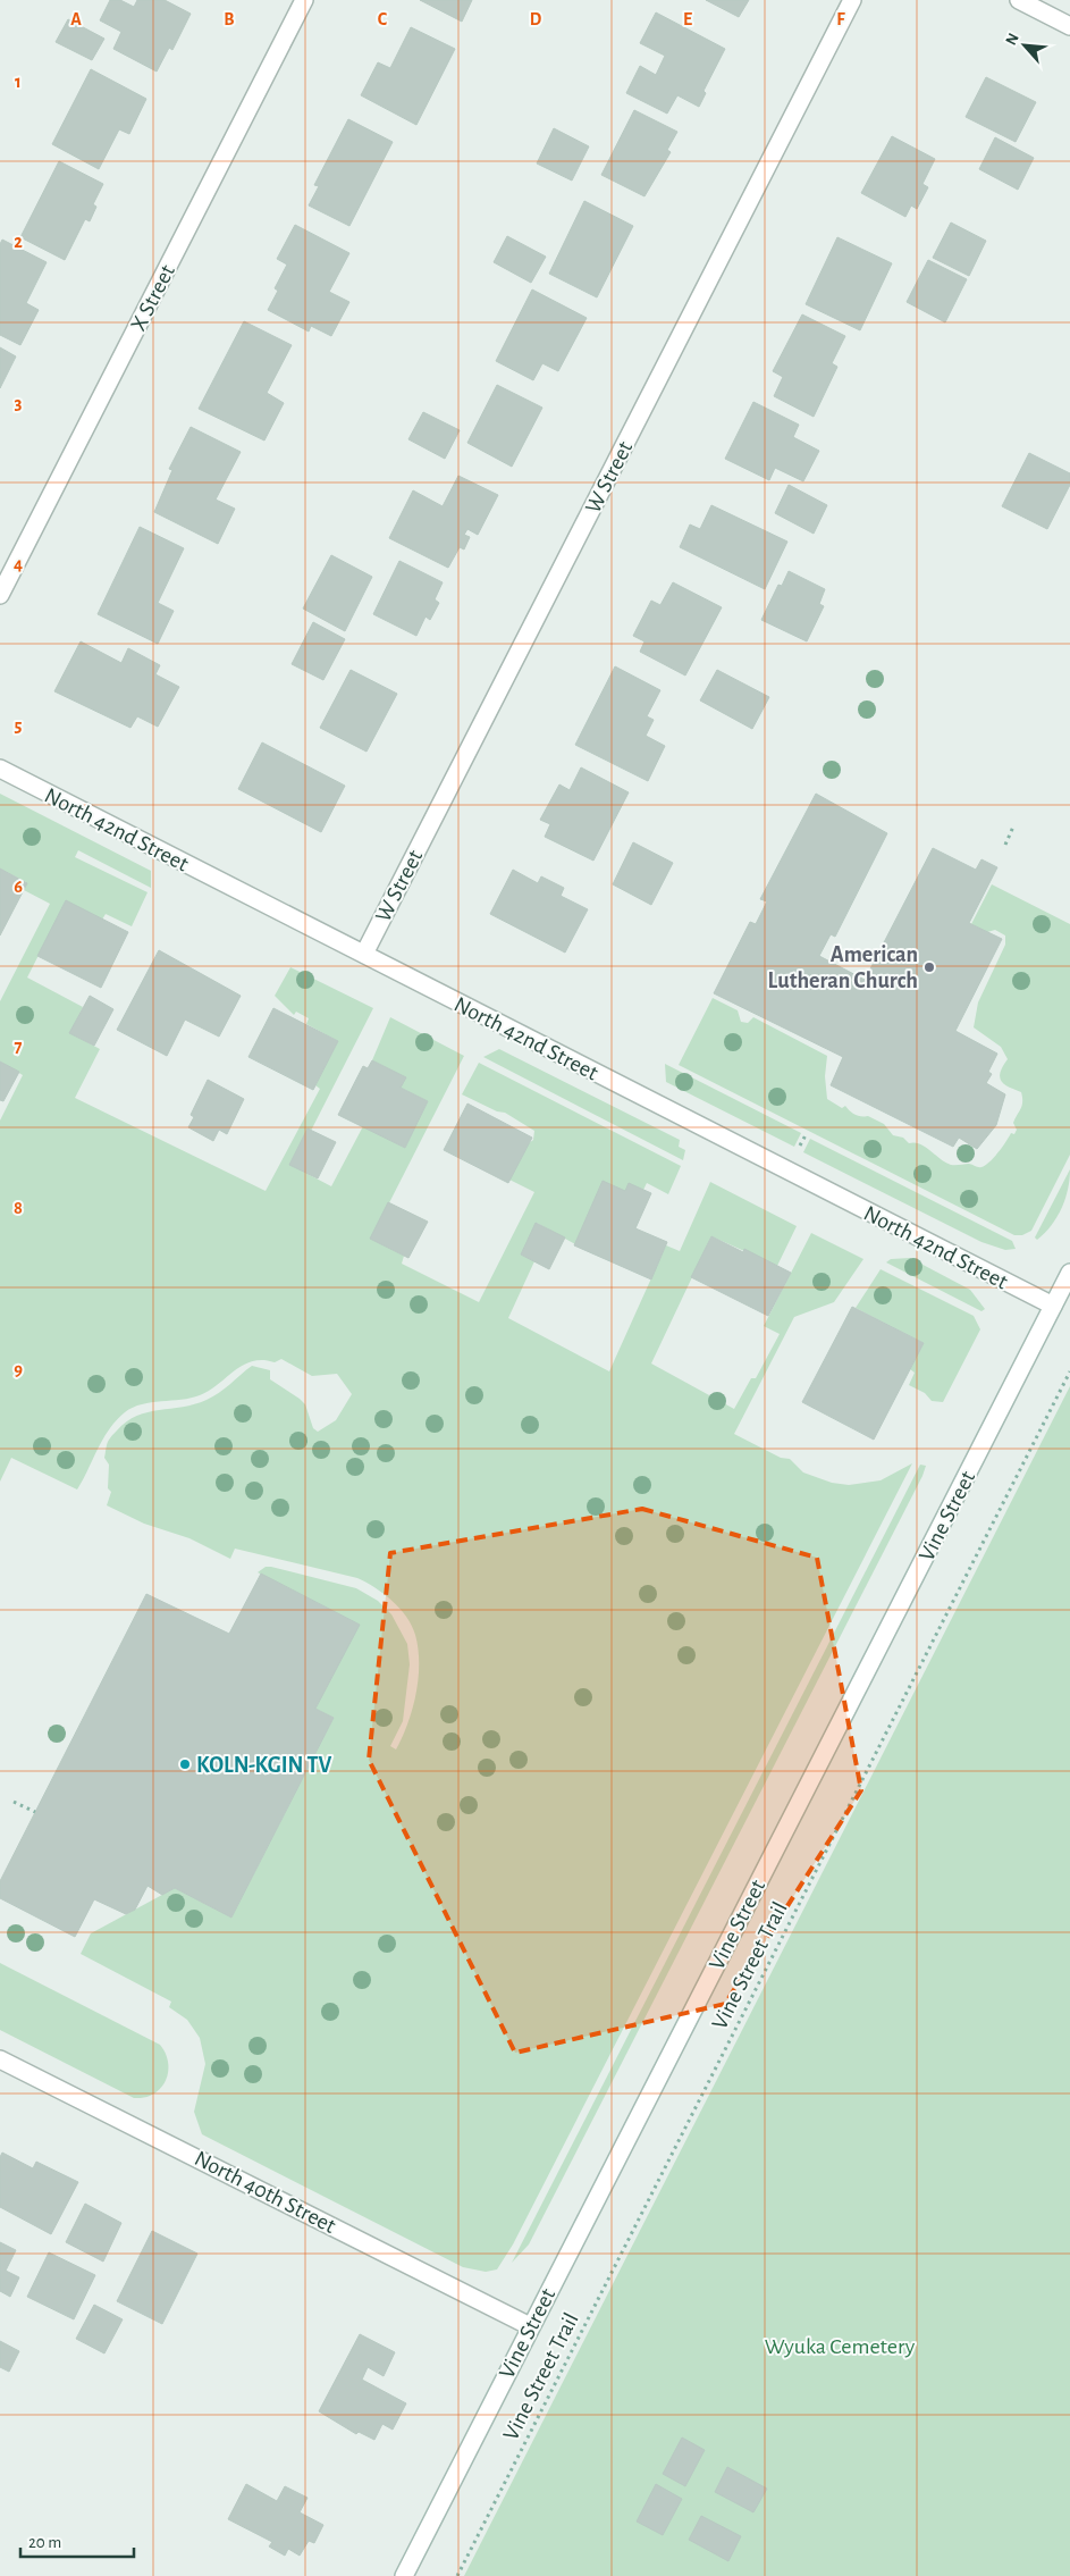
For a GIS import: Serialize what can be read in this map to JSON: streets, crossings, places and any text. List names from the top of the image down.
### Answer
{
  "streets": {
    "street": [
      "X Street",
      "W Street",
      "North 42nd Street",
      "Vine Street",
      "North 40th Street"
    ],
    "path": ["Vine Street Trail"]
  },
  "crossings": [
    ["W Street", "North 42nd Street"],
    ["North 42nd Street", "Vine Street"],
    ["Vine Street", "North 40th Street"]
  ],
  "parks": ["Wyuka Cemetery"],
  "places": ["American Lutheran Church", "KOLN-KGIN TV"],
  "scale_bar": "20 m",
  "north": "top left",
  "grid": {
    "columns": [
      "A",
      "B",
      "C",
      "D",
      "E",
      "F"
    ],
    "rows": [
      "1",
      "2",
      "3",
      "4",
      "5",
      "6",
      "7",
      "8",
      "9"
    ]
  }
}
